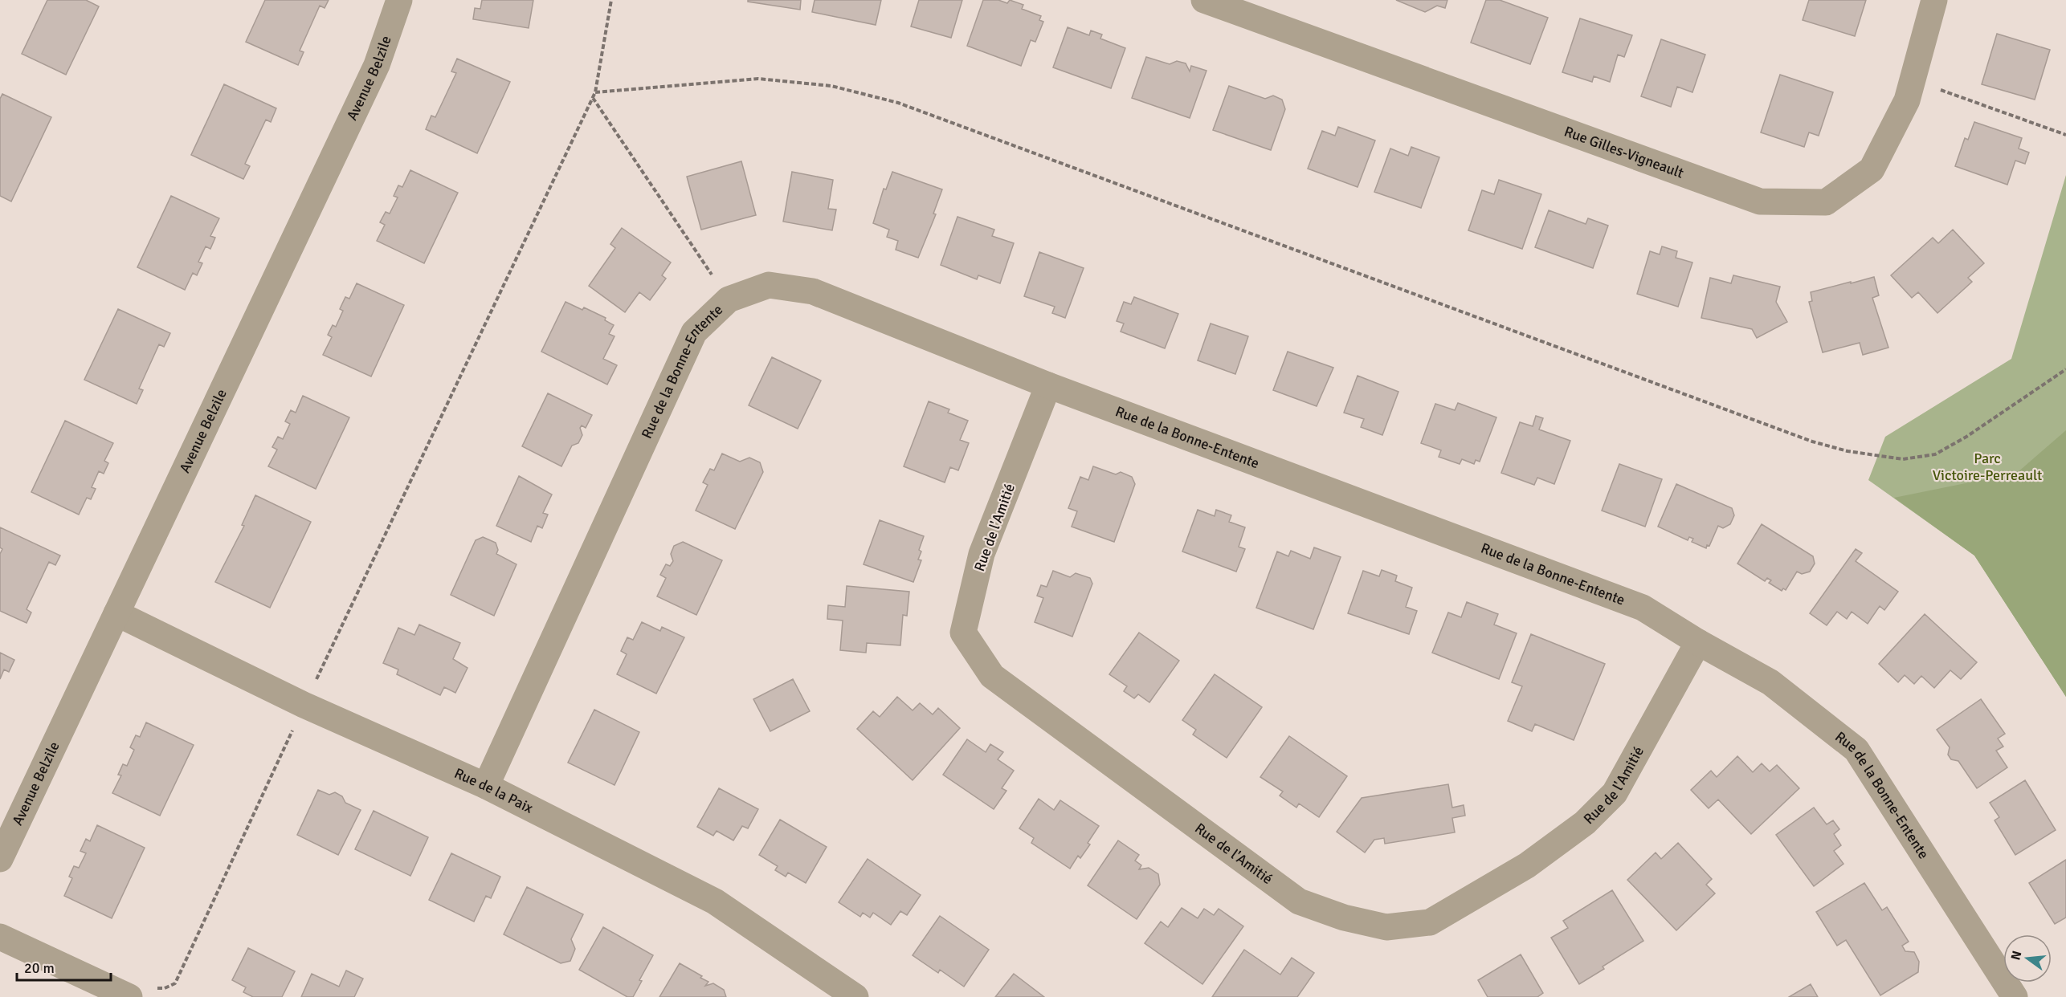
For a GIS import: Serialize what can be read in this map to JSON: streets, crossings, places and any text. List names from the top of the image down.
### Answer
{
  "streets": {
    "street": [
      "Avenue Belzile",
      "Rue Gilles-Vigneault",
      "Rue de la Bonne-Entente",
      "Rue de l'Amitié",
      "Rue de la Paix"
    ]
  },
  "crossings": [
    ["Avenue Belzile", "Rue de la Paix"],
    ["Rue de la Bonne-Entente", "Rue de l'Amitié"],
    ["Rue de la Bonne-Entente", "Rue de la Paix"]
  ],
  "parks": ["Parc Victoire-Perreault"],
  "scale_bar": "20 m",
  "north": "left"
}
